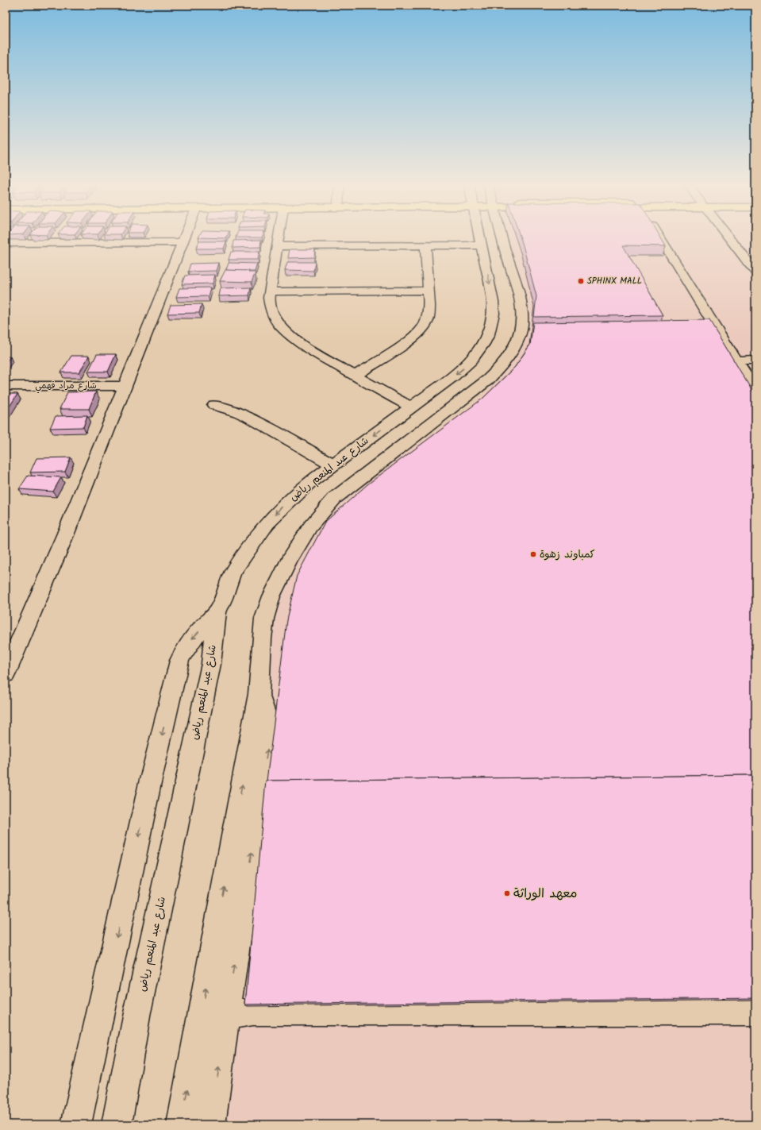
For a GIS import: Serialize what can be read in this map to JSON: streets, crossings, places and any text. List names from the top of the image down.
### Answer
{
  "streets": {
    "street": ["شارع مراد فهمي", "شارع عبد المنعم رياض"]
  },
  "places": ["SPHINX MALL", "كمباوند زهوة", "معهد الوراثة"]
}
